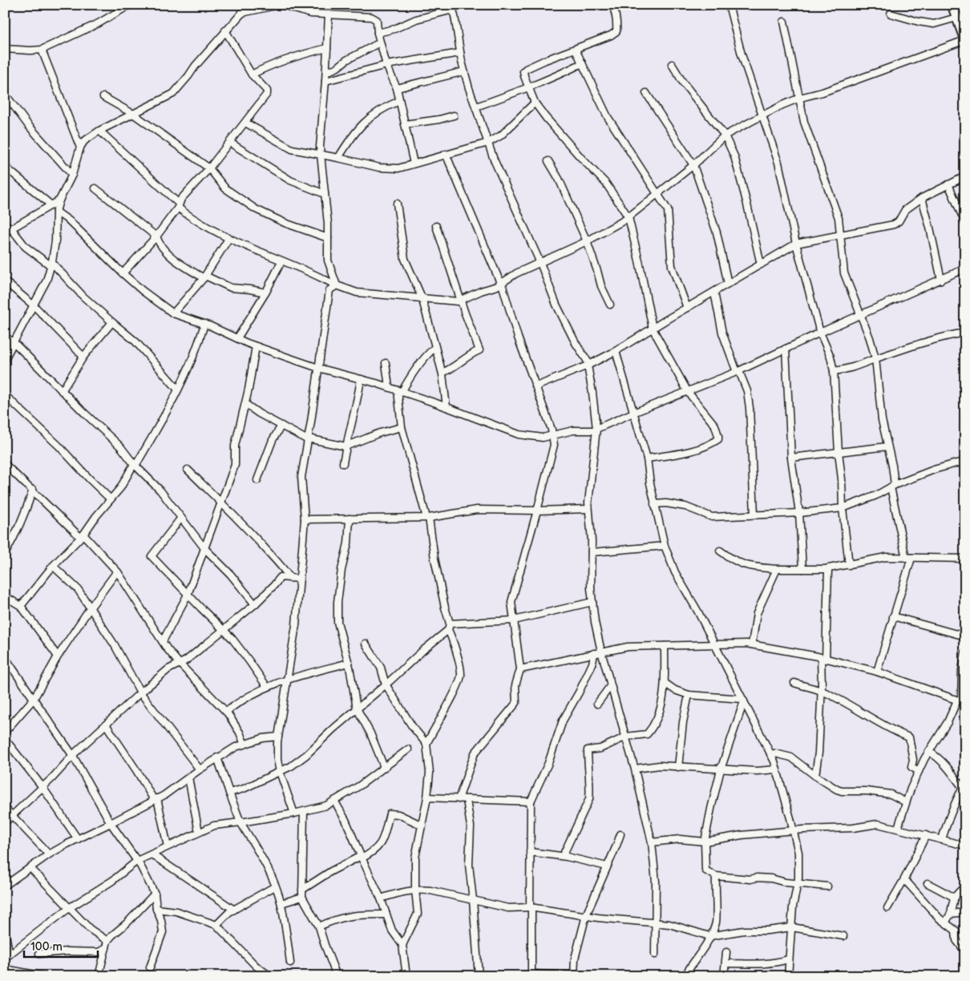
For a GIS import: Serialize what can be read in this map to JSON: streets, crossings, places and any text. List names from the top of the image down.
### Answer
{
  "scale_bar": "100 m"
}
